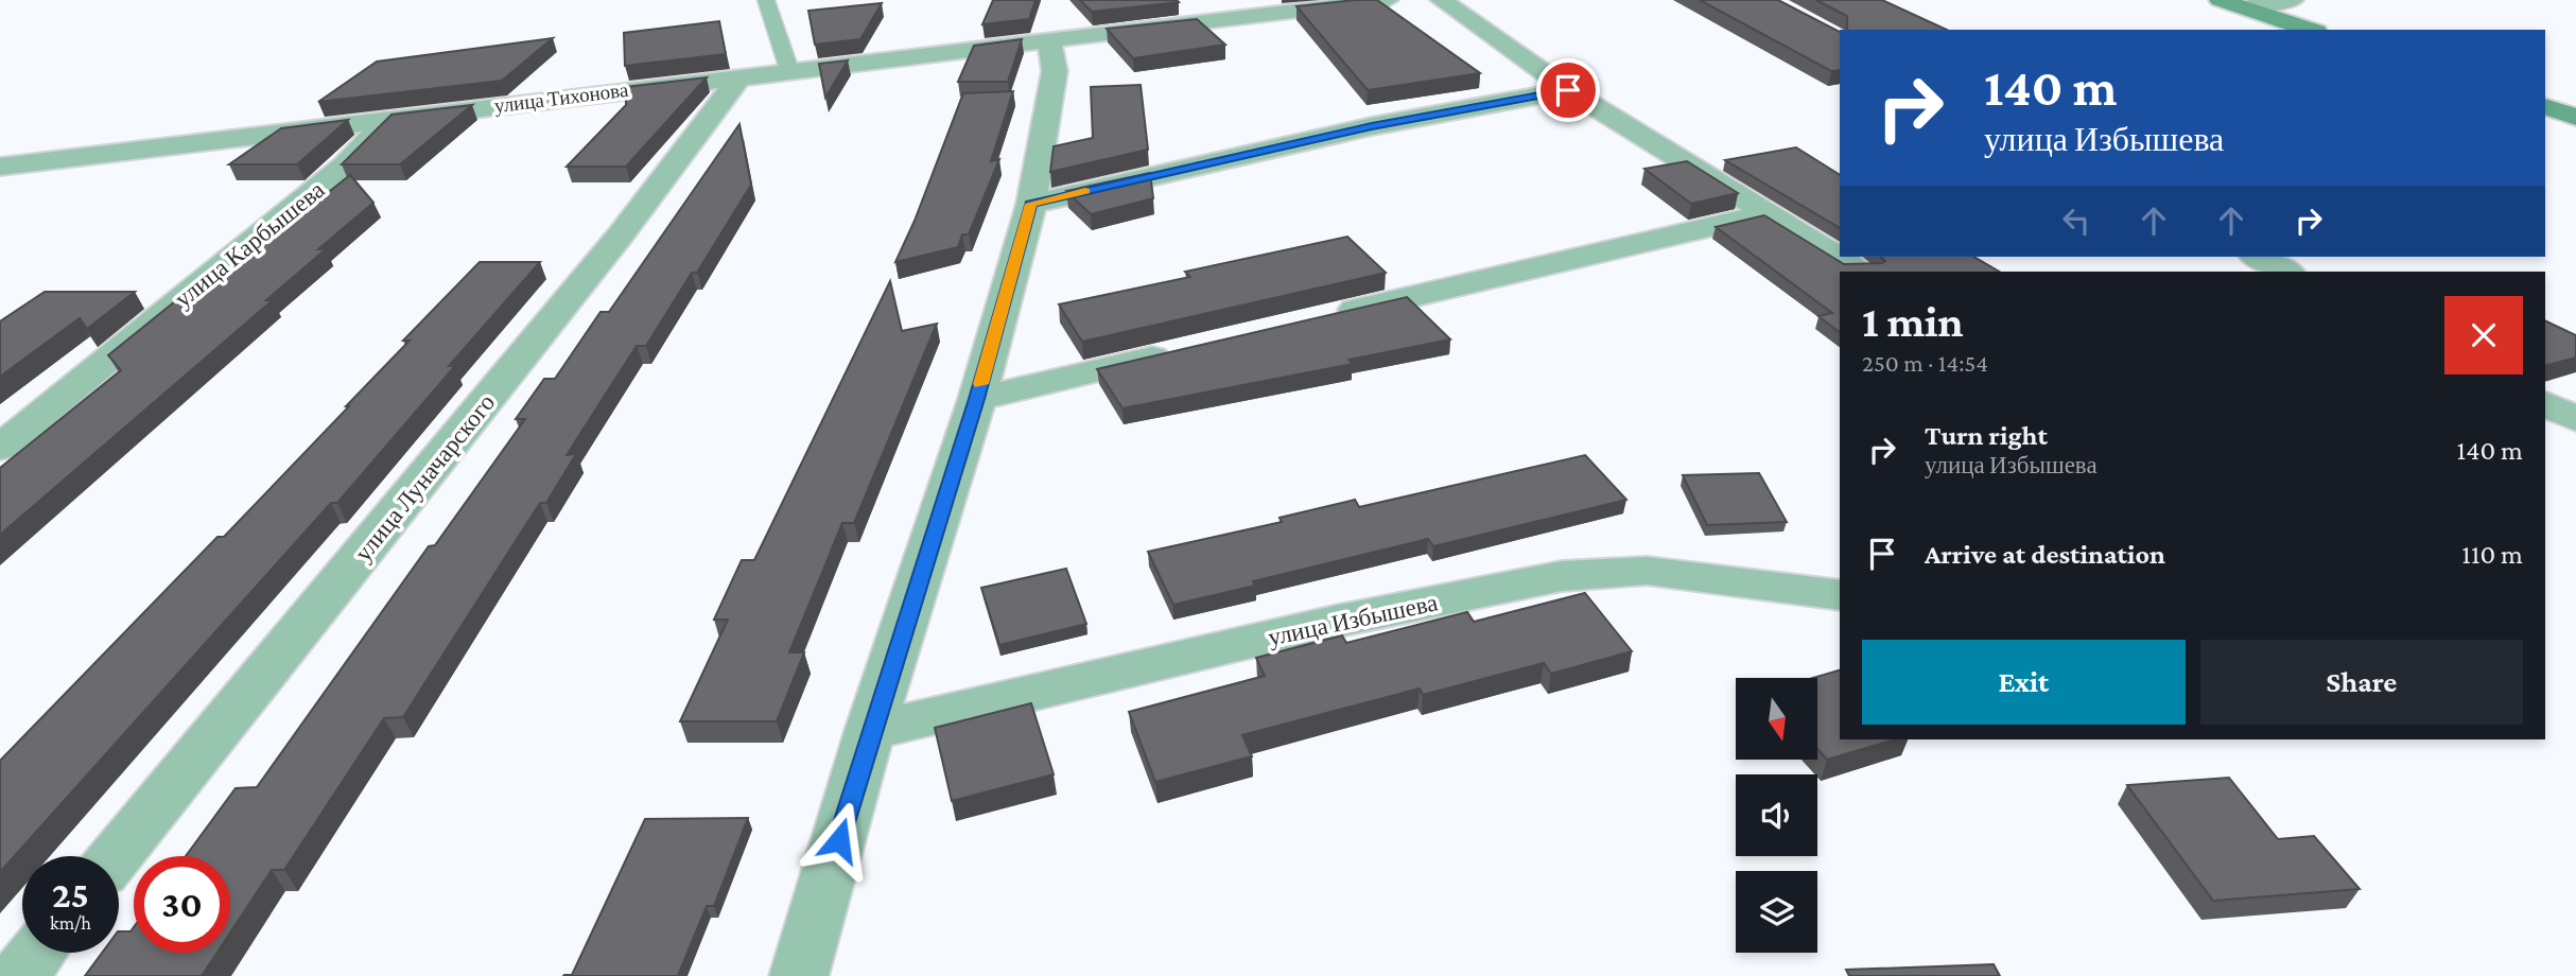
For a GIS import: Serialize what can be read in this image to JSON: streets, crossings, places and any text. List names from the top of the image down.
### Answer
{
  "streets": {
    "street": [
      "улица Тихонова",
      "улица Карбышева",
      "улица Луначарского",
      "улица Избышева"
    ]
  },
  "crossings": [
    ["улица Тихонова", "улица Карбышева"],
    ["улица Тихонова", "улица Луначарского"]
  ],
  "north": "bottom",
  "page": {
    "turn": ["140 m", "улица Избышева"],
    "heading": ["1 min", "250 m · 14:54"],
    "list": [
      {
        "name": "Turn right",
        "note": "улица Избышева",
        "value": "140 m"
      },
      {
        "name": "Arrive at destination",
        "value": "110 m"
      }
    ],
    "buttons": ["Exit", "Share"],
    "speed": "25 km/h",
    "limit": "30"
  }
}
